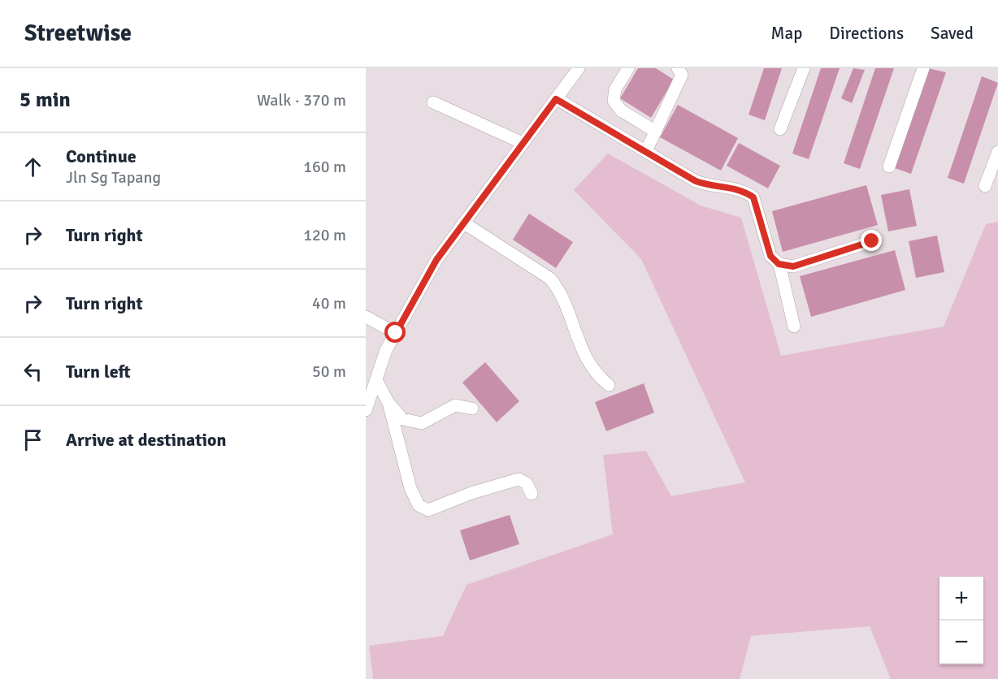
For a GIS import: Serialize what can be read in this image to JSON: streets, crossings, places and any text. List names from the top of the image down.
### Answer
{
  "page": {
    "header": "Streetwise",
    "nav": ["Map", "Directions", "Saved"],
    "heading": ["5 min", "Walk · 370 m"],
    "list": [
      ["Continue", "Jln Sg Tapang", "160 m"],
      ["Turn right", "120 m"],
      ["Turn right", "40 m"],
      ["Turn left", "50 m"],
      "Arrive at destination"
    ],
    "map_buttons": ["+", "−"]
  }
}
